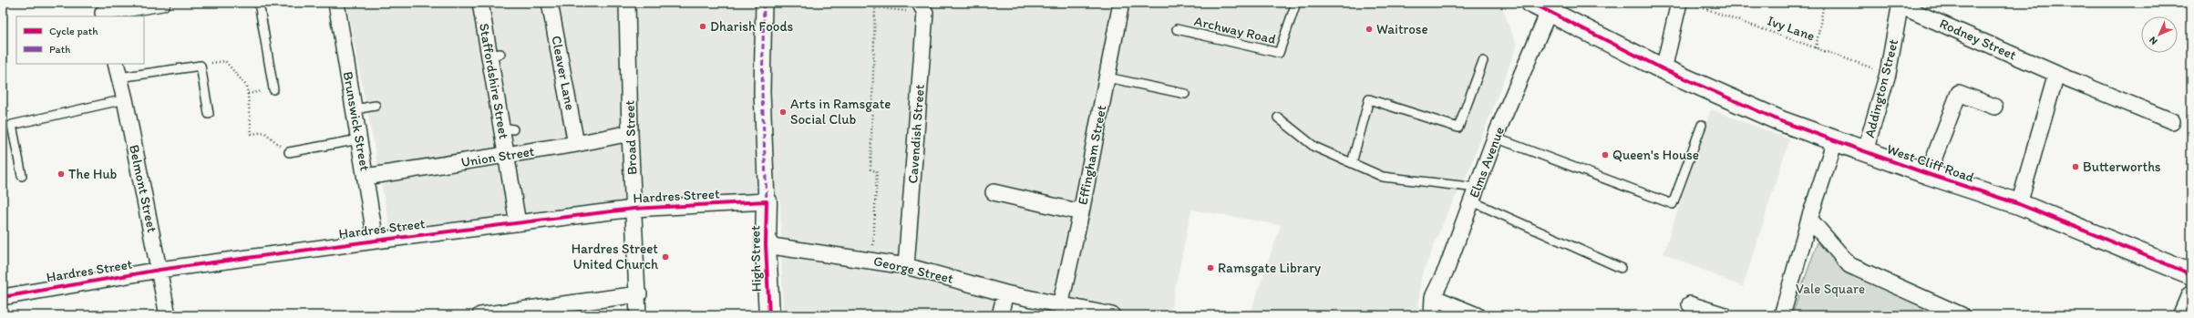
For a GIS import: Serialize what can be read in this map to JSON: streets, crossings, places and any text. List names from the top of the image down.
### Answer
{
  "streets": {
    "street": [
      "Rodney Street",
      "Cleaver Lane",
      "Staffordshire Street",
      "Addington Street",
      "Brunswick Street",
      "Cavendish Street",
      "Broad Street",
      "Effingham Street",
      "Union Street",
      "Elms Avenue",
      "West Cliff Road",
      "Belmont Street",
      "Hardres Street",
      "High Street",
      "George Street"
    ],
    "lane": ["Archway Road"],
    "path": ["Ivy Lane"]
  },
  "crossings": [
    ["Ivy Lane", "Addington Street"],
    ["Rodney Street", "Addington Street"],
    ["Cleaver Lane", "Union Street"],
    ["Staffordshire Street", "Union Street"],
    ["Staffordshire Street", "Hardres Street"],
    ["Addington Street", "West Cliff Road"],
    ["Brunswick Street", "Union Street"],
    ["Brunswick Street", "Hardres Street"],
    ["Cavendish Street", "George Street"],
    ["Broad Street", "Union Street"],
    ["Broad Street", "Hardres Street"],
    ["Effingham Street", "George Street"],
    ["Elms Avenue", "West Cliff Road"],
    ["Belmont Street", "Hardres Street"],
    ["Hardres Street", "High Street"],
    ["High Street", "George Street"]
  ],
  "parks": ["Vale Square"],
  "places": [
    "Dharish Foods",
    "Waitrose",
    "Arts in Ramsgate Social Club",
    "Queen's House",
    "Butterworths",
    "The Hub",
    "Hardres Street United Church",
    "Ramsgate Library"
  ],
  "legend": ["Cycle path", "Path"],
  "north": "bottom left"
}
